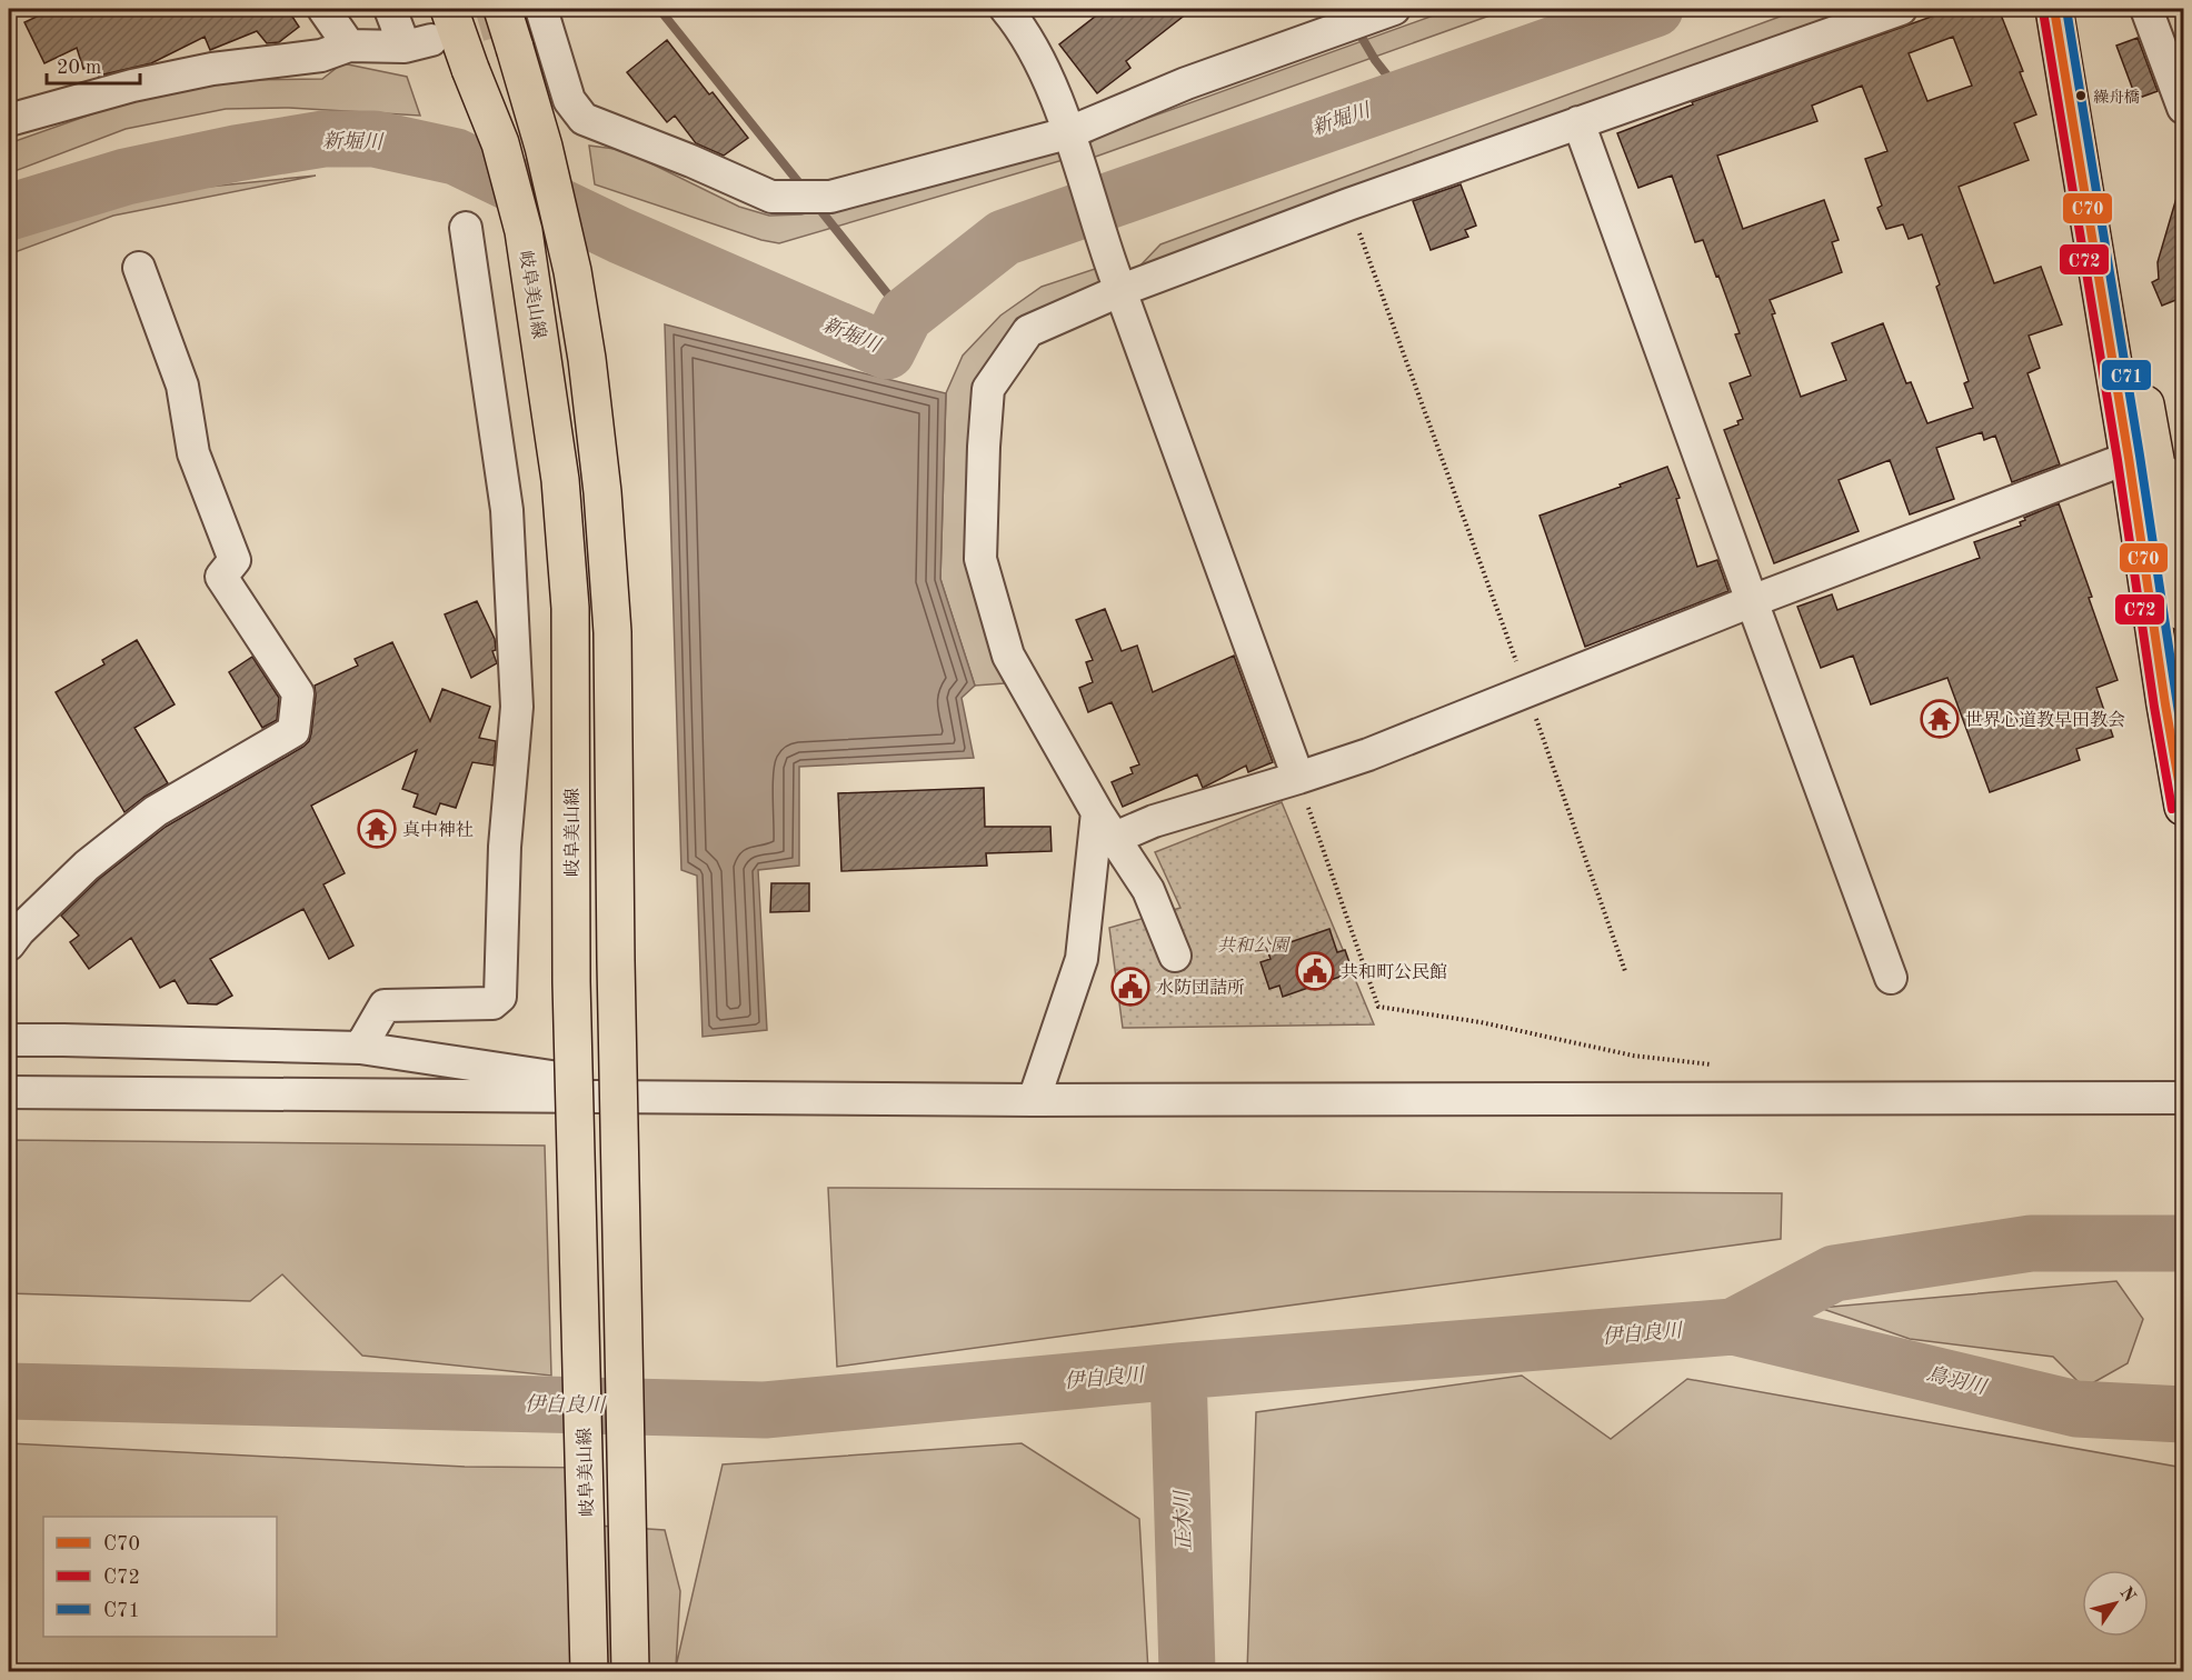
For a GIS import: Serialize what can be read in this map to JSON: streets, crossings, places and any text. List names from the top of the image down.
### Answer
{
  "streets": {
    "main road": ["岐阜美山線"]
  },
  "water": [
    "新堀川",
    "伊自良川",
    "鳥羽川",
    "正木川"
  ],
  "parks": ["共和公園"],
  "places": {
    "other": ["繰舟橋"],
    "temple": ["世界心道教早田教会", "真中神社"],
    "public building": ["共和町公民館", "水防団詰所"]
  },
  "lines": ["transit line C70", "transit line C71", "transit line C72"],
  "legend": ["C70", "C72", "C71"],
  "scale_bar": "20 m",
  "north": "top right"
}
